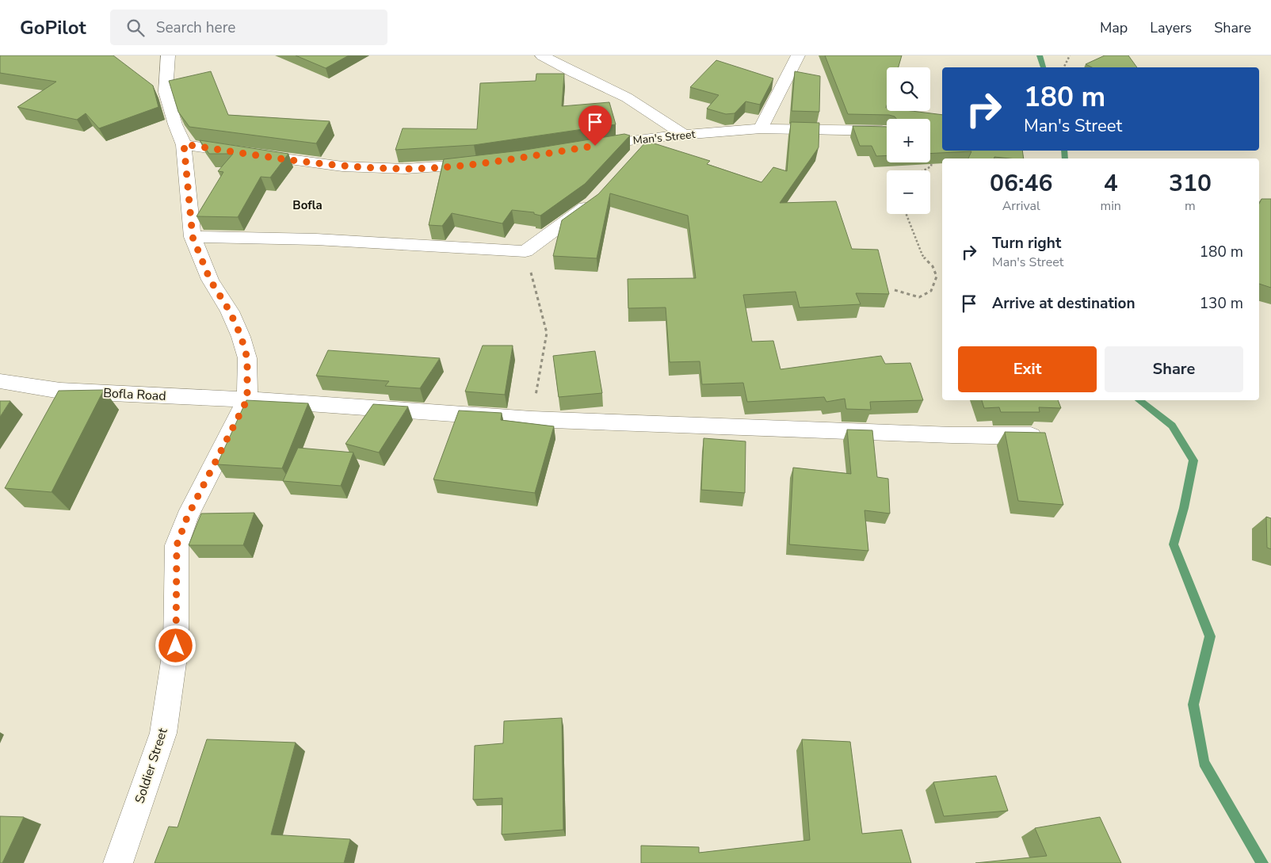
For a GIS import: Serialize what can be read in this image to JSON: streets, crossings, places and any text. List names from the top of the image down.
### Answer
{
  "streets": {
    "street": ["Man's Street", "Bofla Road", "Soldier Street"]
  },
  "crossings": [
    ["Bofla Road", "Soldier Street"]
  ],
  "districts": ["Bofla"],
  "page": {
    "header": "GoPilot",
    "search": "Search here",
    "nav": ["Map", "Layers", "Share"],
    "map_buttons": ["+", "−"],
    "turn": ["180 m", "Man's Street"],
    "eta": [
      "06:46",
      "Arrival",
      "4",
      "min",
      "310",
      "m"
    ],
    "list": [
      {
        "name": "Turn right",
        "note": "Man's Street",
        "value": "180 m"
      },
      {
        "name": "Arrive at destination",
        "value": "130 m"
      }
    ],
    "buttons": ["Exit", "Share"]
  }
}
